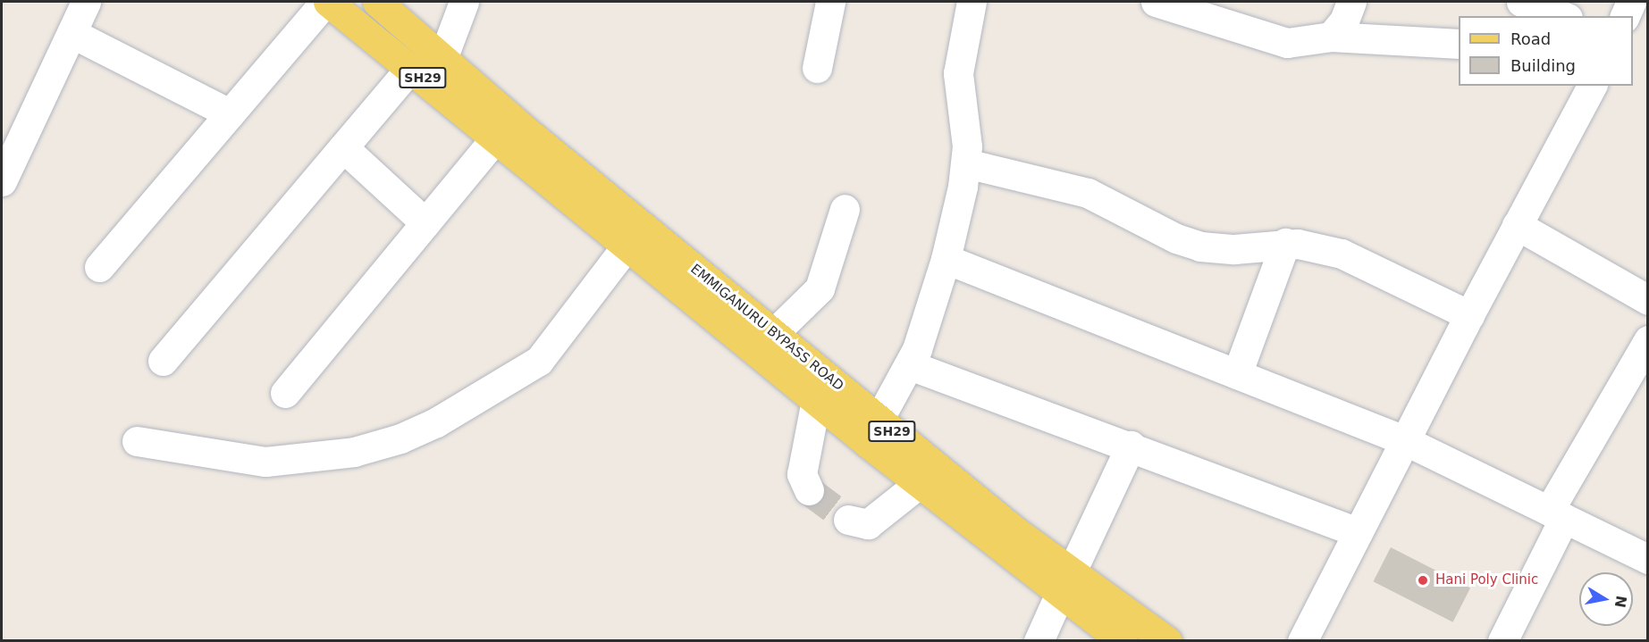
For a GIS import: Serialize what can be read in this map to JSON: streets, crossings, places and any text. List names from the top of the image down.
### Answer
{
  "streets": {
    "main road": ["SH29", "EMMIGANURU BYPASS ROAD"]
  },
  "crossings": [
    ["SH29", "EMMIGANURU BYPASS ROAD"]
  ],
  "places": ["Hani Poly Clinic"],
  "legend": ["Road", "Building"],
  "north": "right"
}
